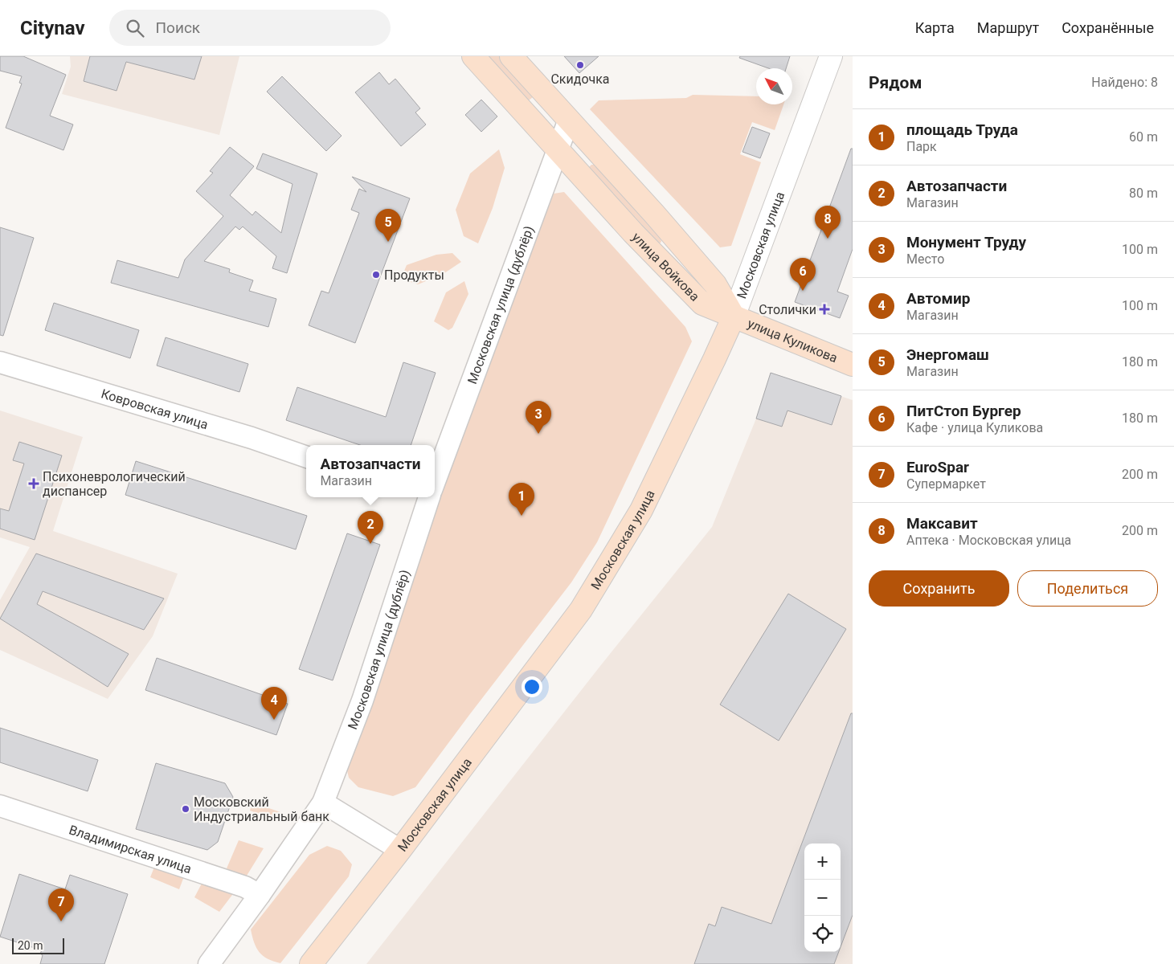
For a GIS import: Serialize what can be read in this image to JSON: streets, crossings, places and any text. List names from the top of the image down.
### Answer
{
  "streets": {
    "main road": ["Московская улица", "улица Войкова", "улица Куликова"],
    "street": ["Московская улица (дублёр)", "Ковровская улица", "Владимирская улица"]
  },
  "crossings": [
    ["Московская улица", "улица Войкова"],
    ["Московская улица", "улица Куликова"],
    ["улица Войкова", "Московская улица (дублёр)"],
    ["улица Войкова", "улица Куликова"],
    ["Московская улица (дублёр)", "Владимирская улица"]
  ],
  "places": {
    "other": ["Скидочка", "Продукты", "Московский Индустриальный банк"],
    "health": ["Столички", "Психоневрологический диспансер"]
  },
  "scale_bar": "20 m",
  "north": "top left",
  "page": {
    "header": "Citynav",
    "search": "Поиск",
    "nav": ["Карта", "Маршрут", "Сохранённые"],
    "heading": ["Рядом", "Найдено: 8"],
    "list": [
      {
        "mark": "1",
        "name": "площадь Труда",
        "note": "Парк",
        "value": "60 m"
      },
      {
        "mark": "2",
        "name": "Автозапчасти",
        "note": "Магазин",
        "value": "80 m"
      },
      {
        "mark": "3",
        "name": "Монумент Труду",
        "note": "Место",
        "value": "100 m"
      },
      {
        "mark": "4",
        "name": "Автомир",
        "note": "Магазин",
        "value": "100 m"
      },
      {
        "mark": "5",
        "name": "Энергомаш",
        "note": "Магазин",
        "value": "180 m"
      },
      {
        "mark": "6",
        "name": "ПитСтоп Бургер",
        "note": "Кафе · улица Куликова",
        "value": "180 m"
      },
      {
        "mark": "7",
        "name": "EuroSpar",
        "note": "Супермаркет",
        "value": "200 m"
      },
      {
        "mark": "8",
        "name": "Максавит",
        "note": "Аптека · Московская улица",
        "value": "200 m"
      }
    ],
    "pins": [
      "8",
      "5",
      "6",
      "3",
      "1",
      "2",
      "4",
      "7"
    ],
    "popup": ["Автозапчасти", "Магазин"],
    "buttons": ["Сохранить", "Поделиться"],
    "map_buttons": ["+", "−"],
    "scale": "20 m"
  }
}
